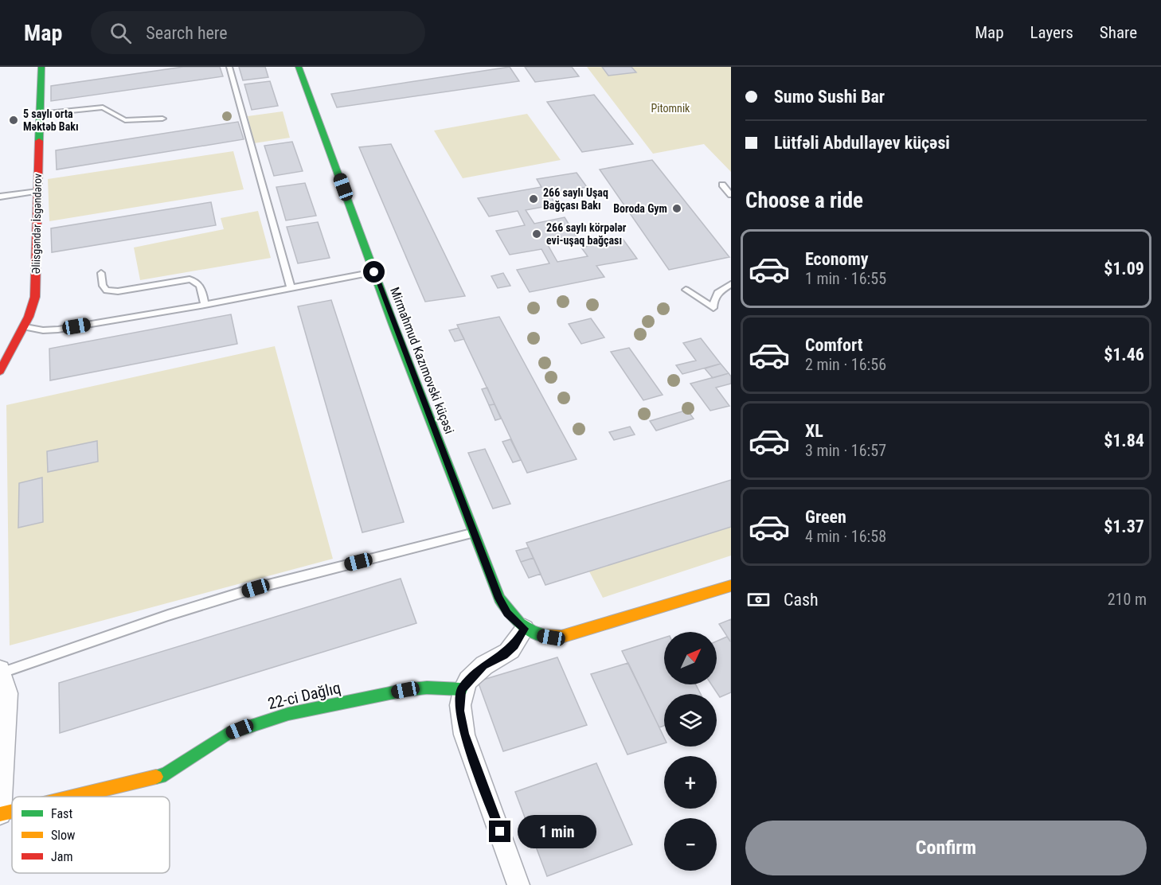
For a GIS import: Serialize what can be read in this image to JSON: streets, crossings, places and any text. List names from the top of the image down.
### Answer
{
  "streets": {
    "street": ["Əliisgəndər İsgəndərov", "Mirmahmud Kazımovski küçəsi", "22-ci Dağlıq"]
  },
  "parks": ["Pitomnik"],
  "places": [
    "5 saylı orta Məktəb Bakı",
    "266 saylı Uşaq Bağçası Bakı",
    "Boroda Gym",
    "266 saylı körpələr evi-uşaq bağçası"
  ],
  "legend": ["Fast", "Slow", "Jam"],
  "north": "top right",
  "page": {
    "header": "Map",
    "search": "Search here",
    "nav": ["Map", "Layers", "Share"],
    "banner": ["Sumo Sushi Bar", "Lütfəli Abdullayev küçəsi"],
    "heading": "Choose a ride",
    "list": [
      {
        "name": "Economy",
        "note": "1 min · 16:55",
        "value": "$1.09"
      },
      {
        "name": "Comfort",
        "note": "2 min · 16:56",
        "value": "$1.46"
      },
      {
        "name": "XL",
        "note": "3 min · 16:57",
        "value": "$1.84"
      },
      {
        "name": "Green",
        "note": "4 min · 16:58",
        "value": "$1.37"
      }
    ],
    "pay": ["Cash", "210 m"],
    "map_buttons": ["+", "−"],
    "buttons": "Confirm",
    "bubble": "1 min"
  }
}
